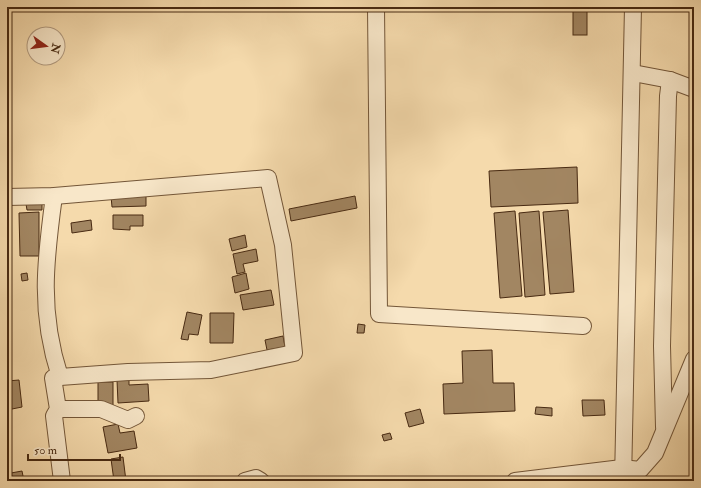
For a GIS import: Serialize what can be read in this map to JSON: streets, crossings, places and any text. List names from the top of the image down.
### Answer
{
  "scale_bar": "50 m",
  "north": "right"
}
